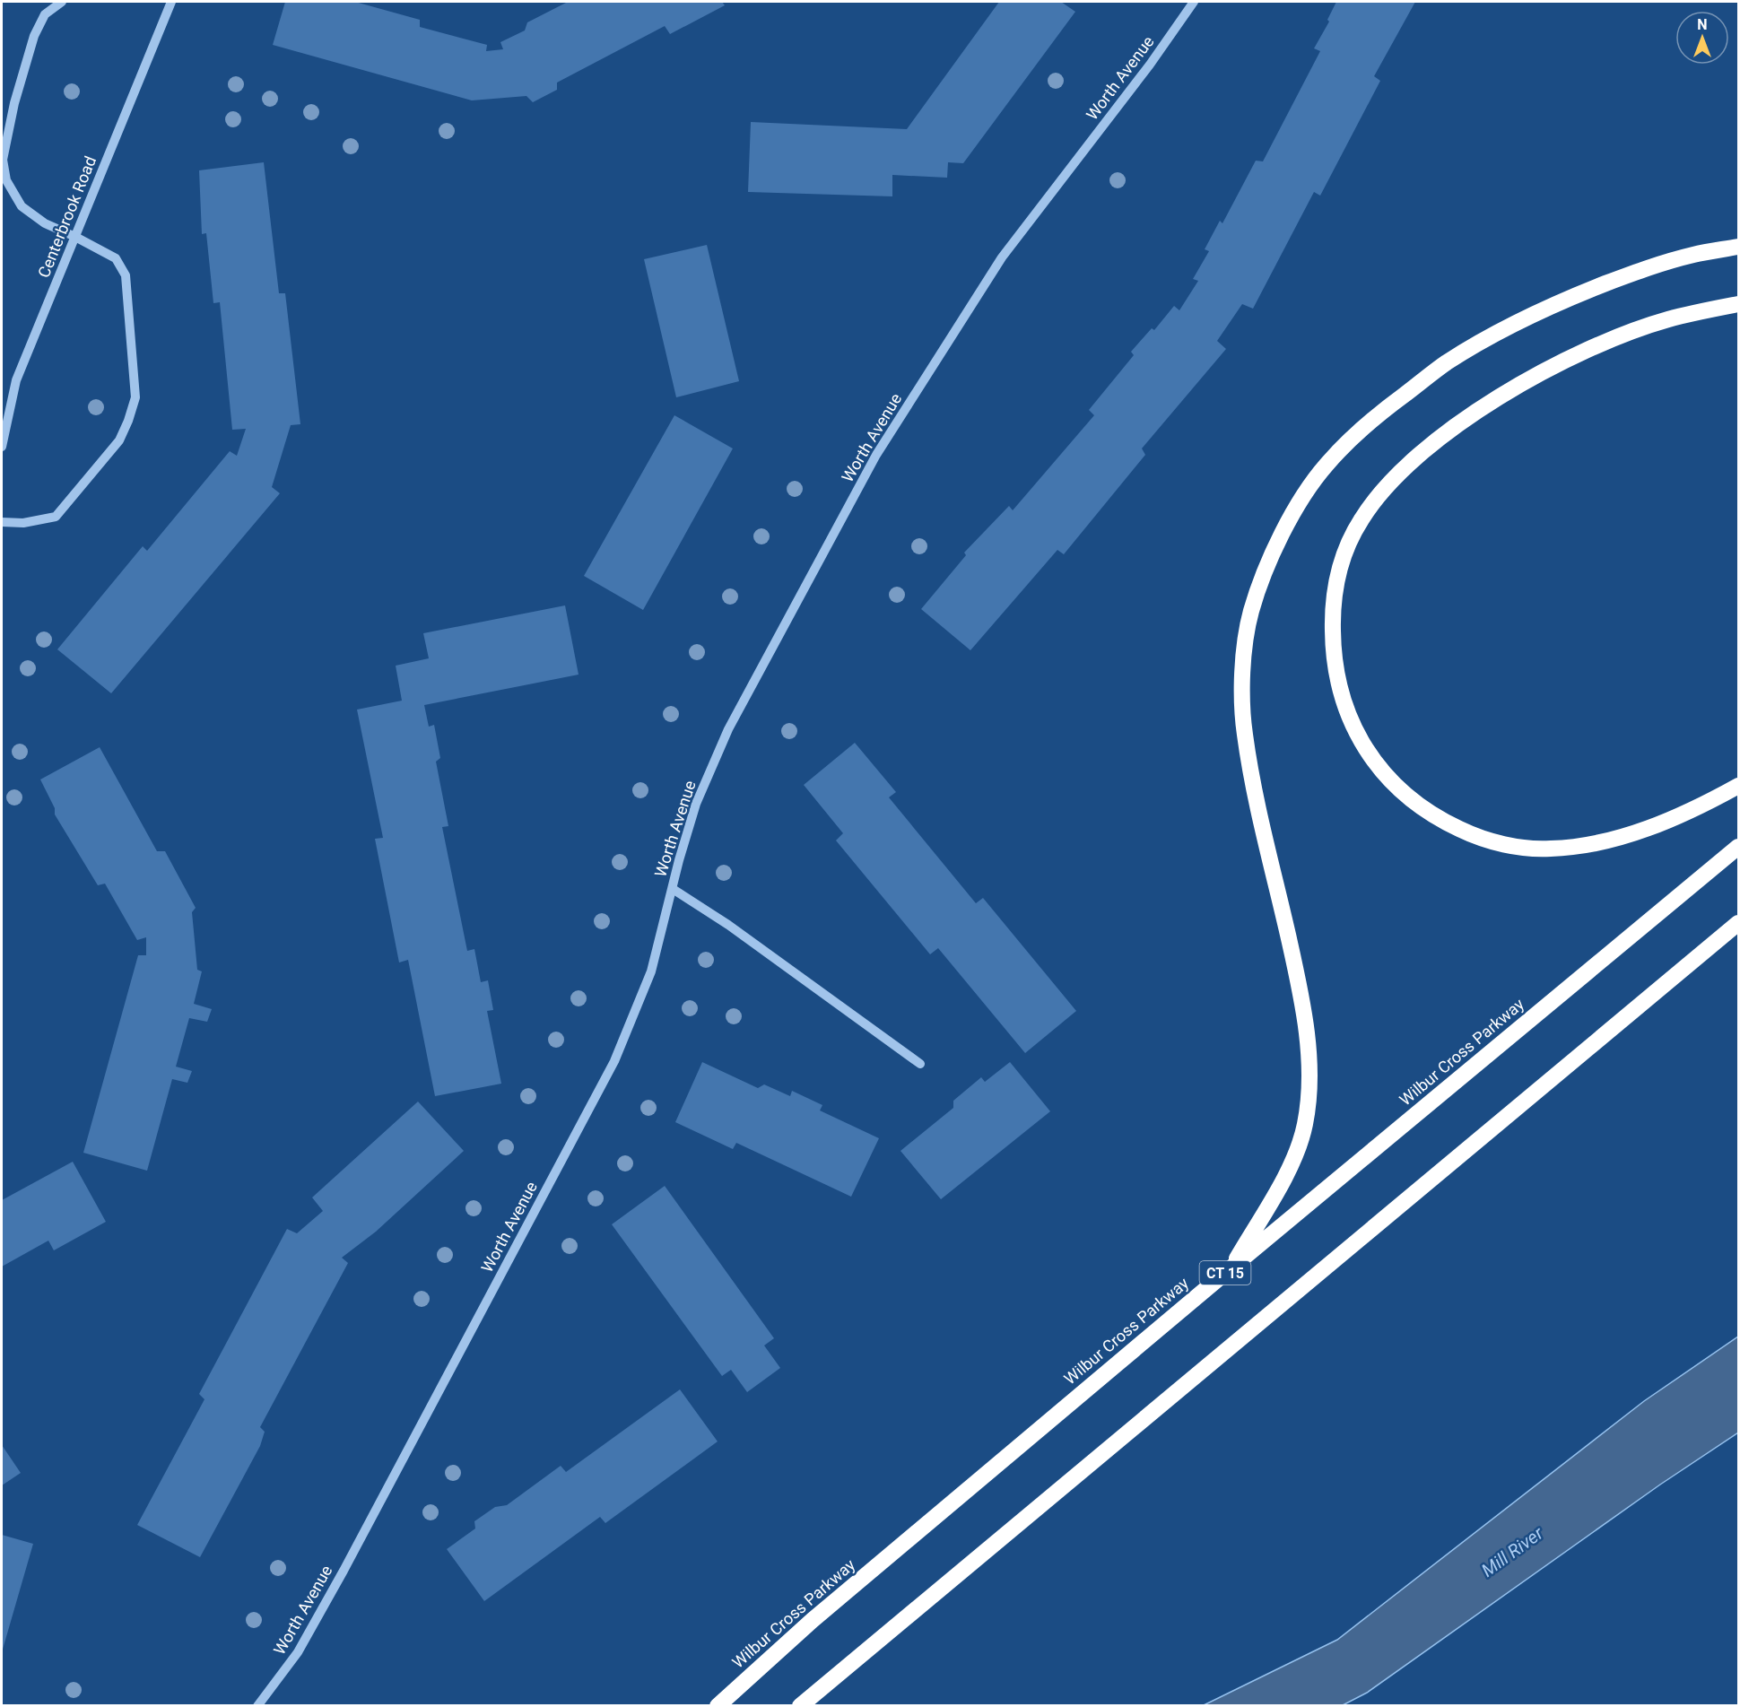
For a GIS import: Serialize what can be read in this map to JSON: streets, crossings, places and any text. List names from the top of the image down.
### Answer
{
  "streets": {
    "highway": ["Wilbur Cross Parkway", "CT 15"],
    "street": ["Worth Avenue", "Centerbrook Road"]
  },
  "water": ["Mill River"],
  "north": "top"
}
